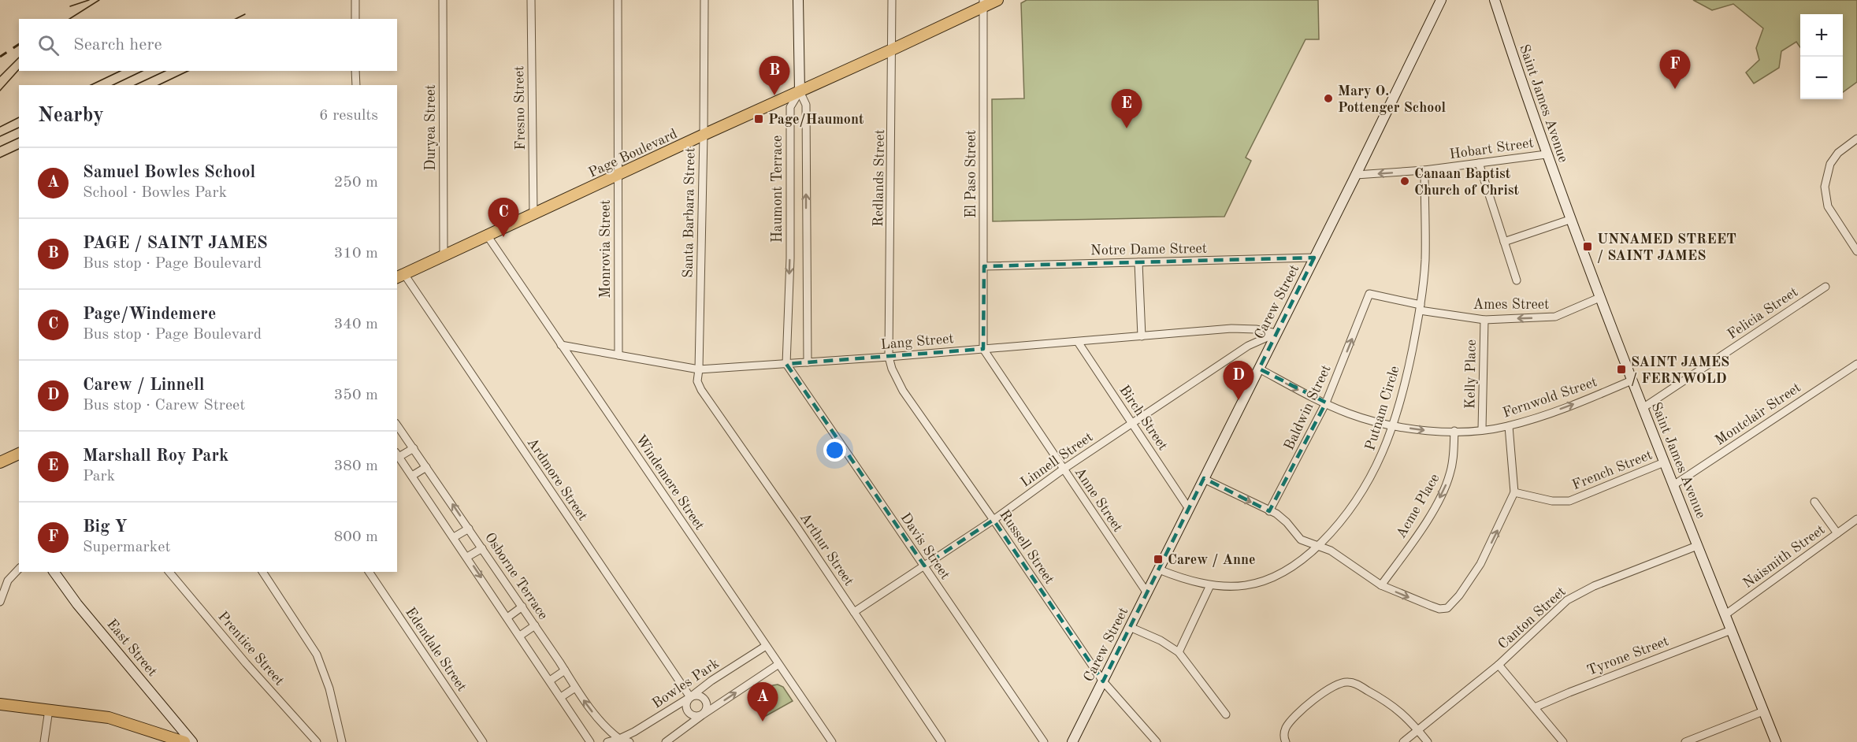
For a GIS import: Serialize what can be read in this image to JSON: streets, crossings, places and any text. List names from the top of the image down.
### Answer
{
  "streets": {
    "main road": [
      "Saint James Avenue",
      "Page Boulevard",
      "Carew Street",
      "East Street"
    ],
    "street": [
      "Fresno Street",
      "Duryea Street",
      "Hobart Street",
      "El Paso Street",
      "Redlands Street",
      "Haumont Terrace",
      "Santa Barbara Street",
      "Monrovia Street",
      "Notre Dame Street",
      "Ames Street",
      "Felicia Street",
      "Lang Street",
      "Kelly Place",
      "Fernwold Street",
      "Baldwin Street",
      "Putnam Circle",
      "Montclair Street",
      "Birch Street",
      "Linnell Street",
      "French Street",
      "Ardmore Street",
      "Windemere Street",
      "Anne Street",
      "Acme Place",
      "Davis Street",
      "Russell Street",
      "Arthur Street",
      "Naismith Street",
      "Osborne Terrace",
      "Canton Street",
      "Prentice Street",
      "Edendale Street",
      "Tyrone Street",
      "Bowles Park"
    ]
  },
  "crossings": [
    ["Saint James Avenue", "Hobart Street"],
    ["Saint James Avenue", "Ames Street"],
    ["Saint James Avenue", "Felicia Street"],
    ["Saint James Avenue", "Fernwold Street"],
    ["Saint James Avenue", "Montclair Street"],
    ["Saint James Avenue", "French Street"],
    ["Saint James Avenue", "Naismith Street"],
    ["Saint James Avenue", "Canton Street"],
    ["Saint James Avenue", "Tyrone Street"],
    ["Fresno Street", "Page Boulevard"],
    ["Duryea Street", "Page Boulevard"],
    ["Hobart Street", "Carew Street"],
    ["Hobart Street", "Putnam Circle"],
    ["Page Boulevard", "El Paso Street"],
    ["Page Boulevard", "Redlands Street"],
    ["Page Boulevard", "Haumont Terrace"],
    ["Page Boulevard", "Santa Barbara Street"],
    ["Page Boulevard", "Monrovia Street"],
    ["Page Boulevard", "Ardmore Street"],
    ["Page Boulevard", "Windemere Street"],
    ["El Paso Street", "Notre Dame Street"],
    ["El Paso Street", "Lang Street"],
    ["El Paso Street", "Anne Street"],
    ["Redlands Street", "Lang Street"],
    ["Redlands Street", "Russell Street"],
    ["Haumont Terrace", "Lang Street"],
    ["Haumont Terrace", "Davis Street"],
    ["Santa Barbara Street", "Lang Street"],
    ["Santa Barbara Street", "Arthur Street"],
    ["Monrovia Street", "Lang Street"],
    ["Notre Dame Street", "Carew Street"],
    ["Carew Street", "Lang Street"],
    ["Carew Street", "Fernwold Street"],
    ["Carew Street", "Putnam Circle"],
    ["Carew Street", "Birch Street"],
    ["Carew Street", "Linnell Street"],
    ["Carew Street", "Anne Street"],
    ["Carew Street", "Russell Street"],
    ["Ames Street", "Kelly Place"],
    ["Ames Street", "Baldwin Street"],
    ["Ames Street", "Putnam Circle"],
    ["Lang Street", "Birch Street"],
    ["Lang Street", "Linnell Street"],
    ["Lang Street", "Windemere Street"],
    ["Lang Street", "Anne Street"],
    ["Lang Street", "Davis Street"],
    ["Lang Street", "Russell Street"],
    ["Lang Street", "Arthur Street"],
    ["Kelly Place", "Fernwold Street"],
    ["Fernwold Street", "Baldwin Street"],
    ["Fernwold Street", "Putnam Circle"],
    ["Fernwold Street", "Acme Place"],
    ["Birch Street", "Linnell Street"],
    ["Linnell Street", "Anne Street"],
    ["Linnell Street", "Davis Street"],
    ["Linnell Street", "Russell Street"],
    ["Linnell Street", "Arthur Street"],
    ["Ardmore Street", "Bowles Park"],
    ["Windemere Street", "Bowles Park"],
    ["Osborne Terrace", "Bowles Park"]
  ],
  "one_way": [
    "Hobart Street",
    "Ames Street",
    "Fernwold Street",
    "Baldwin Street",
    "Acme Place"
  ],
  "places": {
    "other": ["Mary O. Pottenger School", "Canaan Baptist Church of Christ"],
    "transit": [
      "Page/Haumont",
      "UNNAMED STREET / SAINT JAMES",
      "SAINT JAMES / FERNWOLD",
      "Carew / Anne"
    ]
  },
  "page": {
    "map_buttons": ["+", "−"],
    "search": "Search here",
    "pins": [
      "F",
      "B",
      "E",
      "C",
      "D",
      "A"
    ],
    "heading": ["Nearby", "6 results"],
    "list": [
      {
        "mark": "A",
        "name": "Samuel Bowles School",
        "note": "School · Bowles Park",
        "value": "250 m"
      },
      {
        "mark": "B",
        "name": "PAGE / SAINT JAMES",
        "note": "Bus stop · Page Boulevard",
        "value": "310 m"
      },
      {
        "mark": "C",
        "name": "Page/Windemere",
        "note": "Bus stop · Page Boulevard",
        "value": "340 m"
      },
      {
        "mark": "D",
        "name": "Carew / Linnell",
        "note": "Bus stop · Carew Street",
        "value": "350 m"
      },
      {
        "mark": "E",
        "name": "Marshall Roy Park",
        "note": "Park",
        "value": "380 m"
      },
      {
        "mark": "F",
        "name": "Big Y",
        "note": "Supermarket",
        "value": "800 m"
      }
    ]
  }
}
